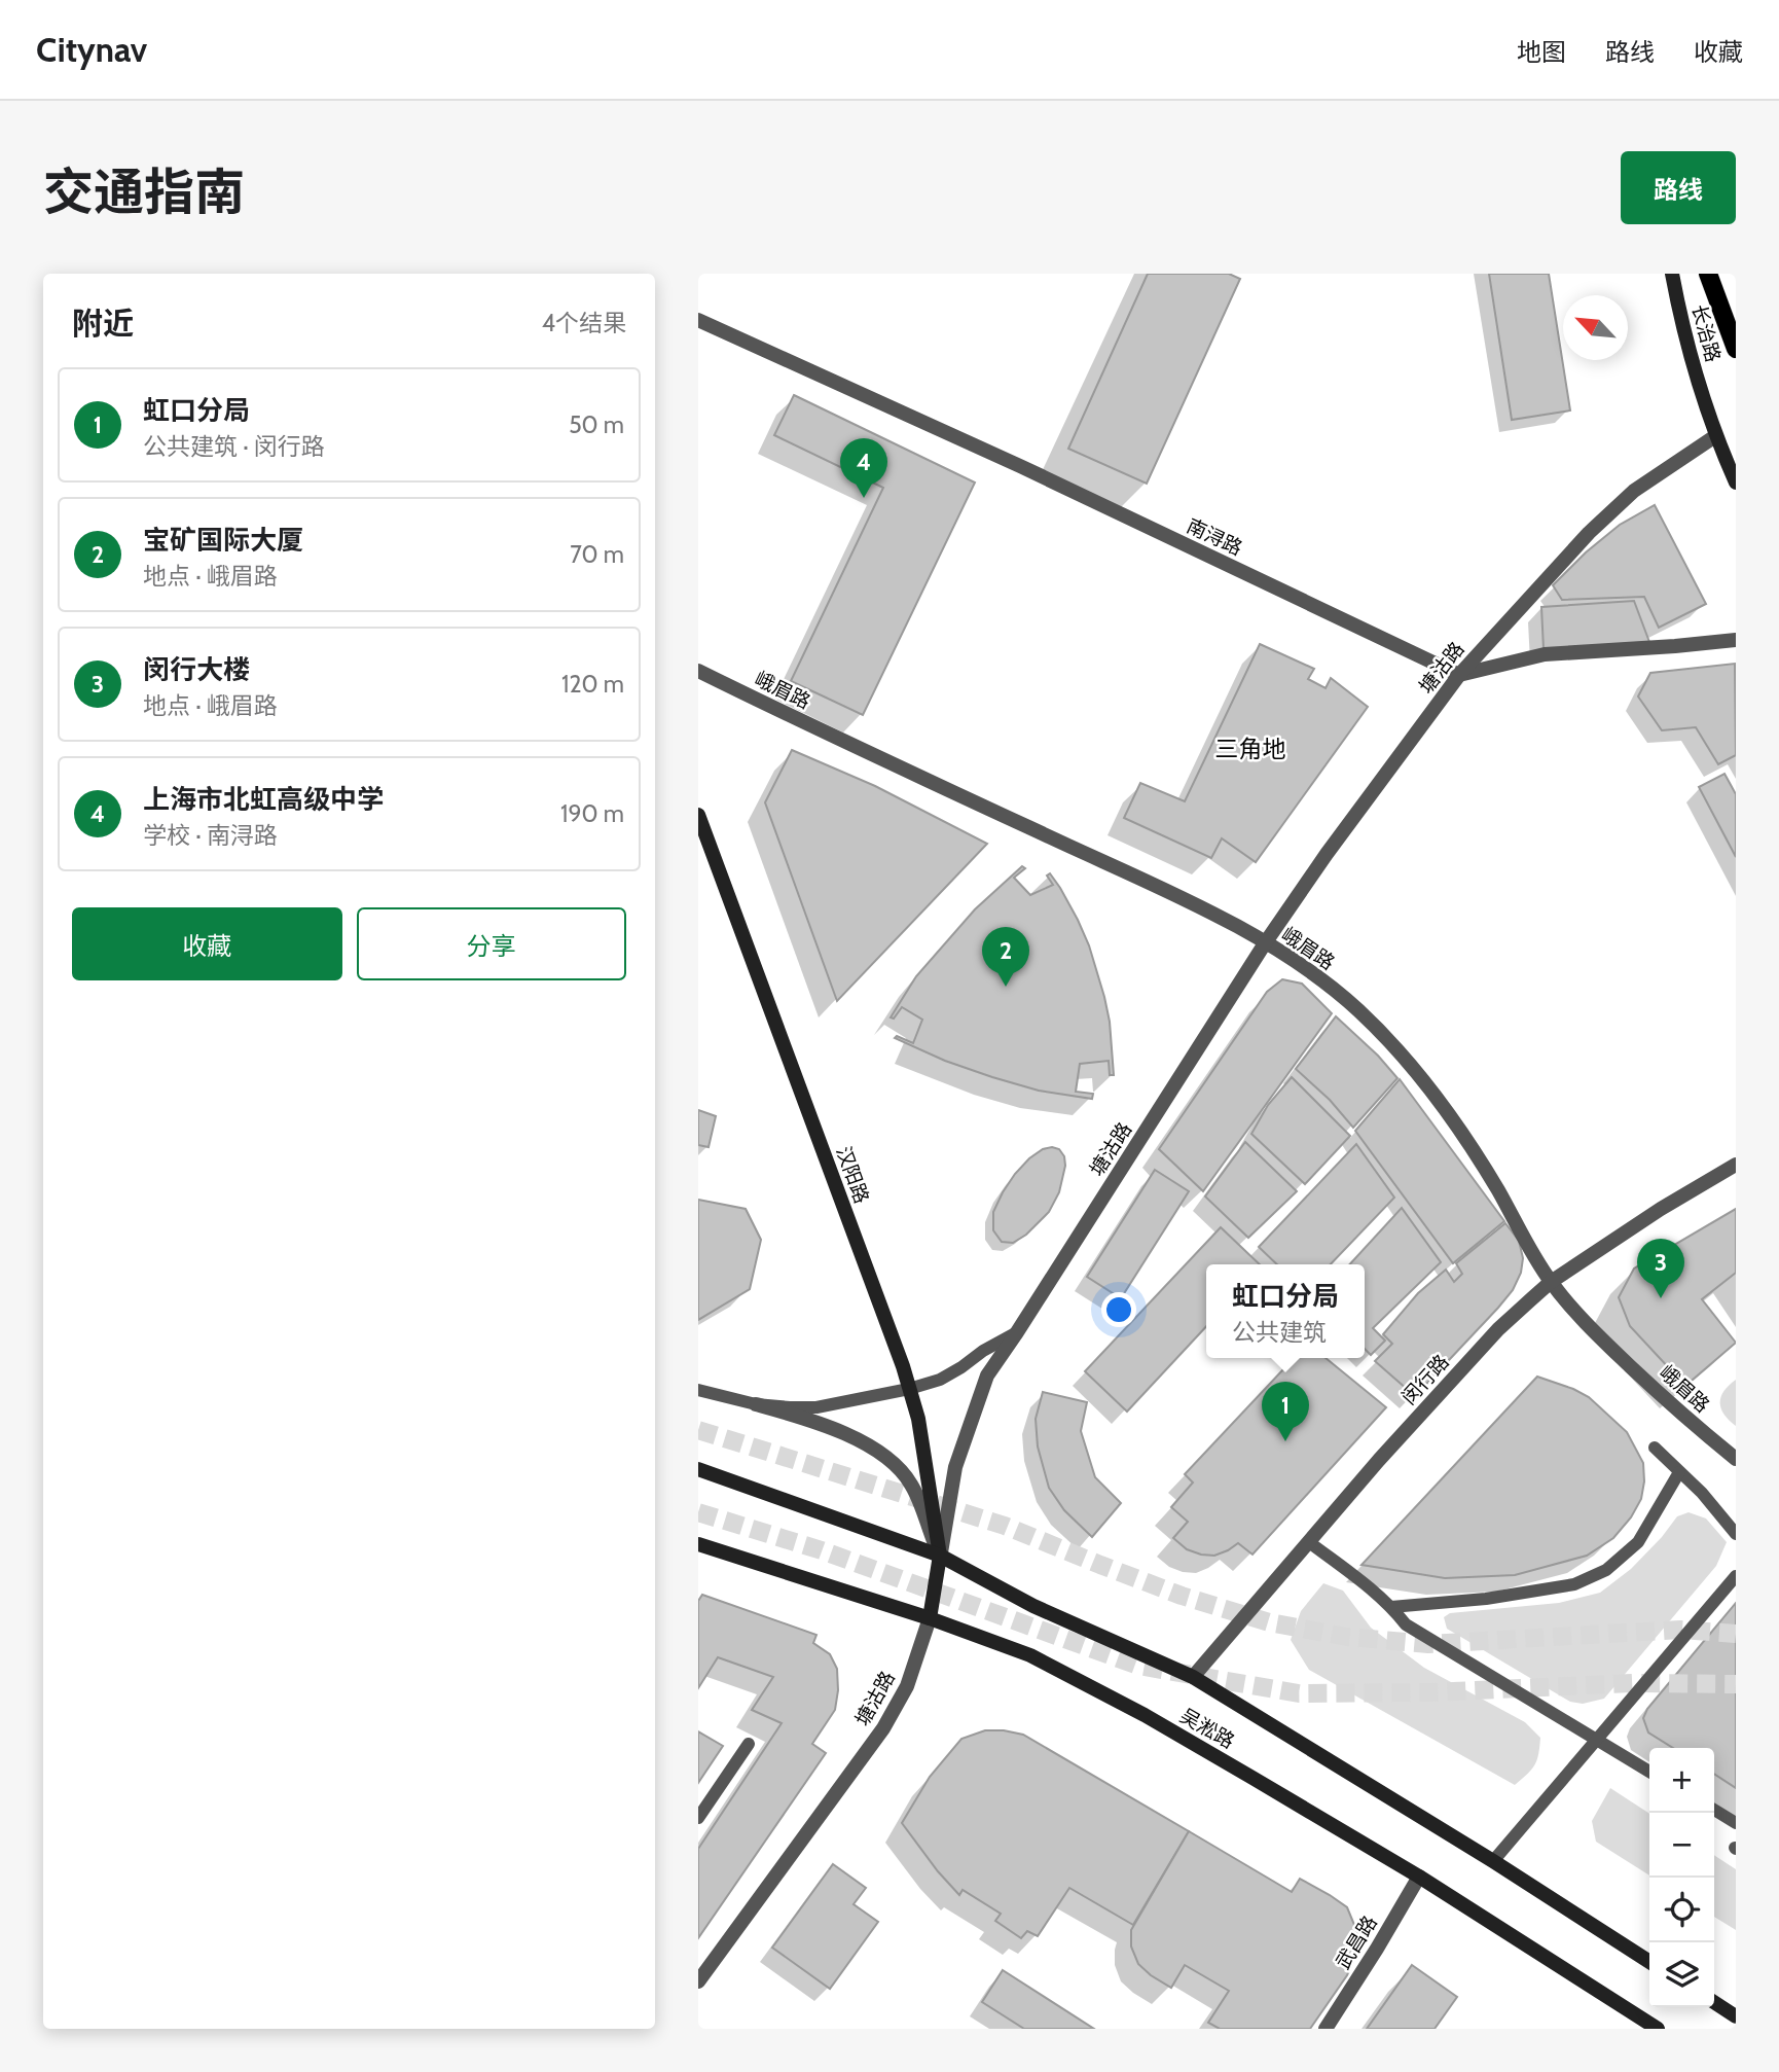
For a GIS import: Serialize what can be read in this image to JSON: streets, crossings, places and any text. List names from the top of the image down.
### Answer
{
  "streets": {
    "main road": [
      "长治路",
      "塘沽路",
      "汉阳路",
      "吴淞路"
    ],
    "street": [
      "南浔路",
      "峨眉路",
      "闵行路",
      "武昌路"
    ]
  },
  "crossings": [
    ["长治路", "塘沽路"],
    ["南浔路", "塘沽路"],
    ["塘沽路", "峨眉路"],
    ["塘沽路", "汉阳路"],
    ["塘沽路", "吴淞路"],
    ["峨眉路", "闵行路"],
    ["汉阳路", "吴淞路"],
    ["闵行路", "吴淞路"],
    ["吴淞路", "武昌路"]
  ],
  "districts": ["三角地"],
  "north": "top left",
  "page": {
    "header": "Citynav",
    "nav": ["地图", "路线", "收藏"],
    "title": "交通指南",
    "buttons": [
      "路线",
      ["收藏", "分享"]
    ],
    "heading": ["附近", "4个结果"],
    "list": [
      {
        "mark": "1",
        "name": "虹口分局",
        "note": "公共建筑 · 闵行路",
        "value": "50 m"
      },
      {
        "mark": "2",
        "name": "宝矿国际大厦",
        "note": "地点 · 峨眉路",
        "value": "70 m"
      },
      {
        "mark": "3",
        "name": "闵行大楼",
        "note": "地点 · 峨眉路",
        "value": "120 m"
      },
      {
        "mark": "4",
        "name": "上海市北虹高级中学",
        "note": "学校 · 南浔路",
        "value": "190 m"
      }
    ],
    "pins": [
      "4",
      "2",
      "3",
      "1"
    ],
    "popup": ["虹口分局", "公共建筑"],
    "map_buttons": ["+", "−"]
  }
}
